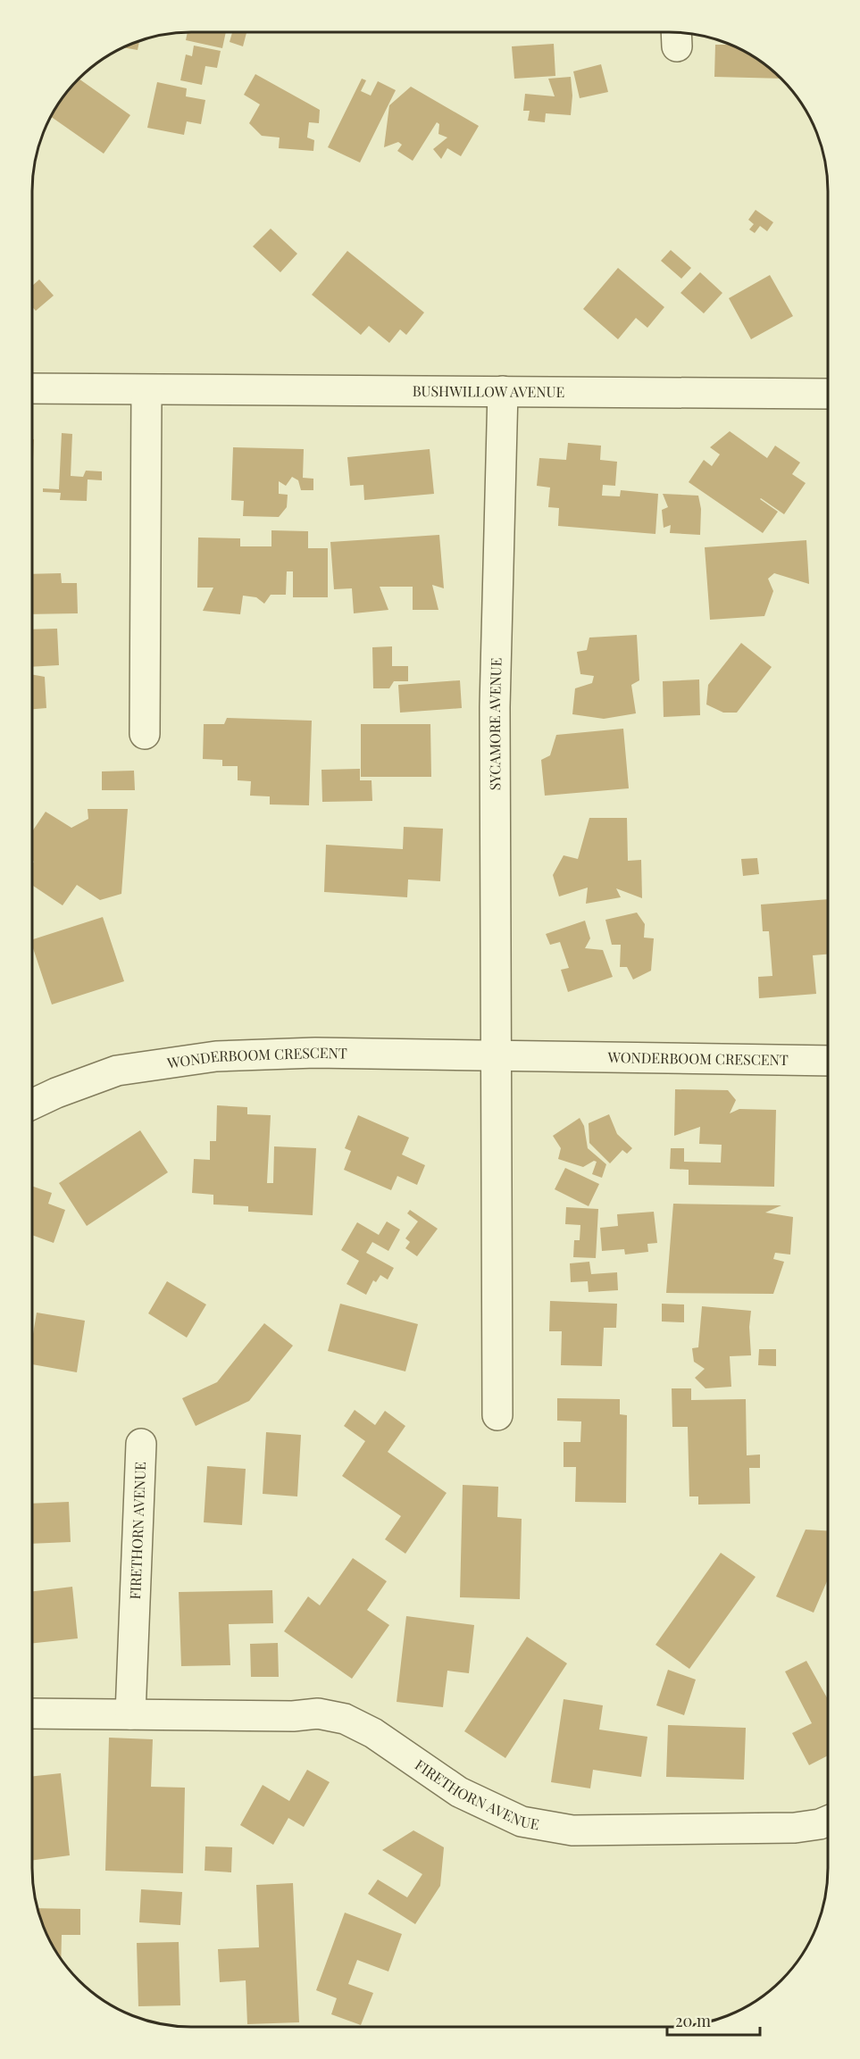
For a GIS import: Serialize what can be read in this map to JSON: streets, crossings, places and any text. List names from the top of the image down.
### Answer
{
  "streets": {
    "street": [
      "BUSHWILLOW AVENUE",
      "SYCAMORE AVENUE",
      "WONDERBOOM CRESCENT",
      "FIRETHORN AVENUE"
    ]
  },
  "crossings": [
    ["BUSHWILLOW AVENUE", "SYCAMORE AVENUE"],
    ["SYCAMORE AVENUE", "WONDERBOOM CRESCENT"]
  ],
  "scale_bar": "20 m"
}
